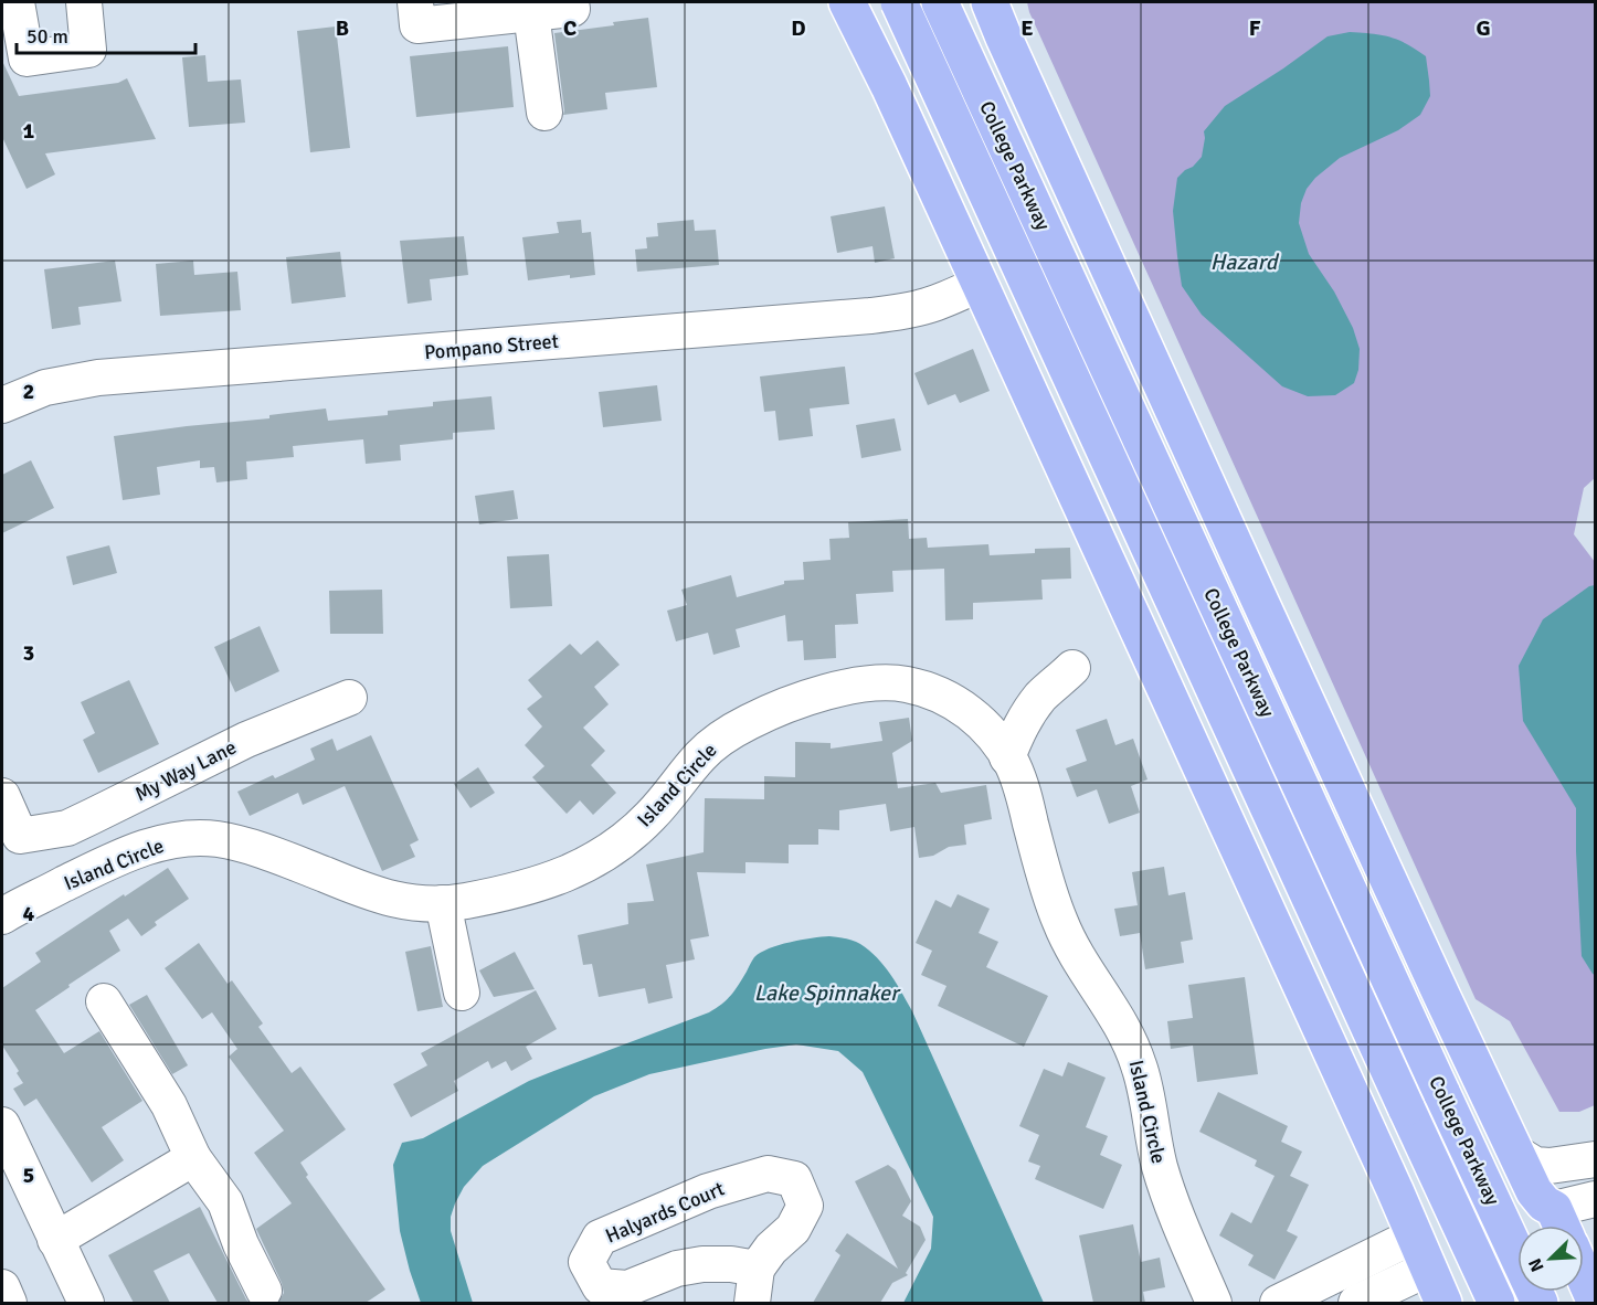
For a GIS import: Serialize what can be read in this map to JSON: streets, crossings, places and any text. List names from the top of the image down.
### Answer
{
  "streets": {
    "main road": ["College Parkway"],
    "street": [
      "Pompano Street",
      "My Way Lane",
      "Island Circle",
      "Halyards Court"
    ]
  },
  "water": ["Hazard", "Lake Spinnaker"],
  "scale_bar": "50 m",
  "north": "bottom left",
  "grid": {
    "columns": [
      "B",
      "C",
      "D",
      "E",
      "F",
      "G"
    ],
    "rows": [
      "1",
      "2",
      "3",
      "4",
      "5"
    ]
  }
}
